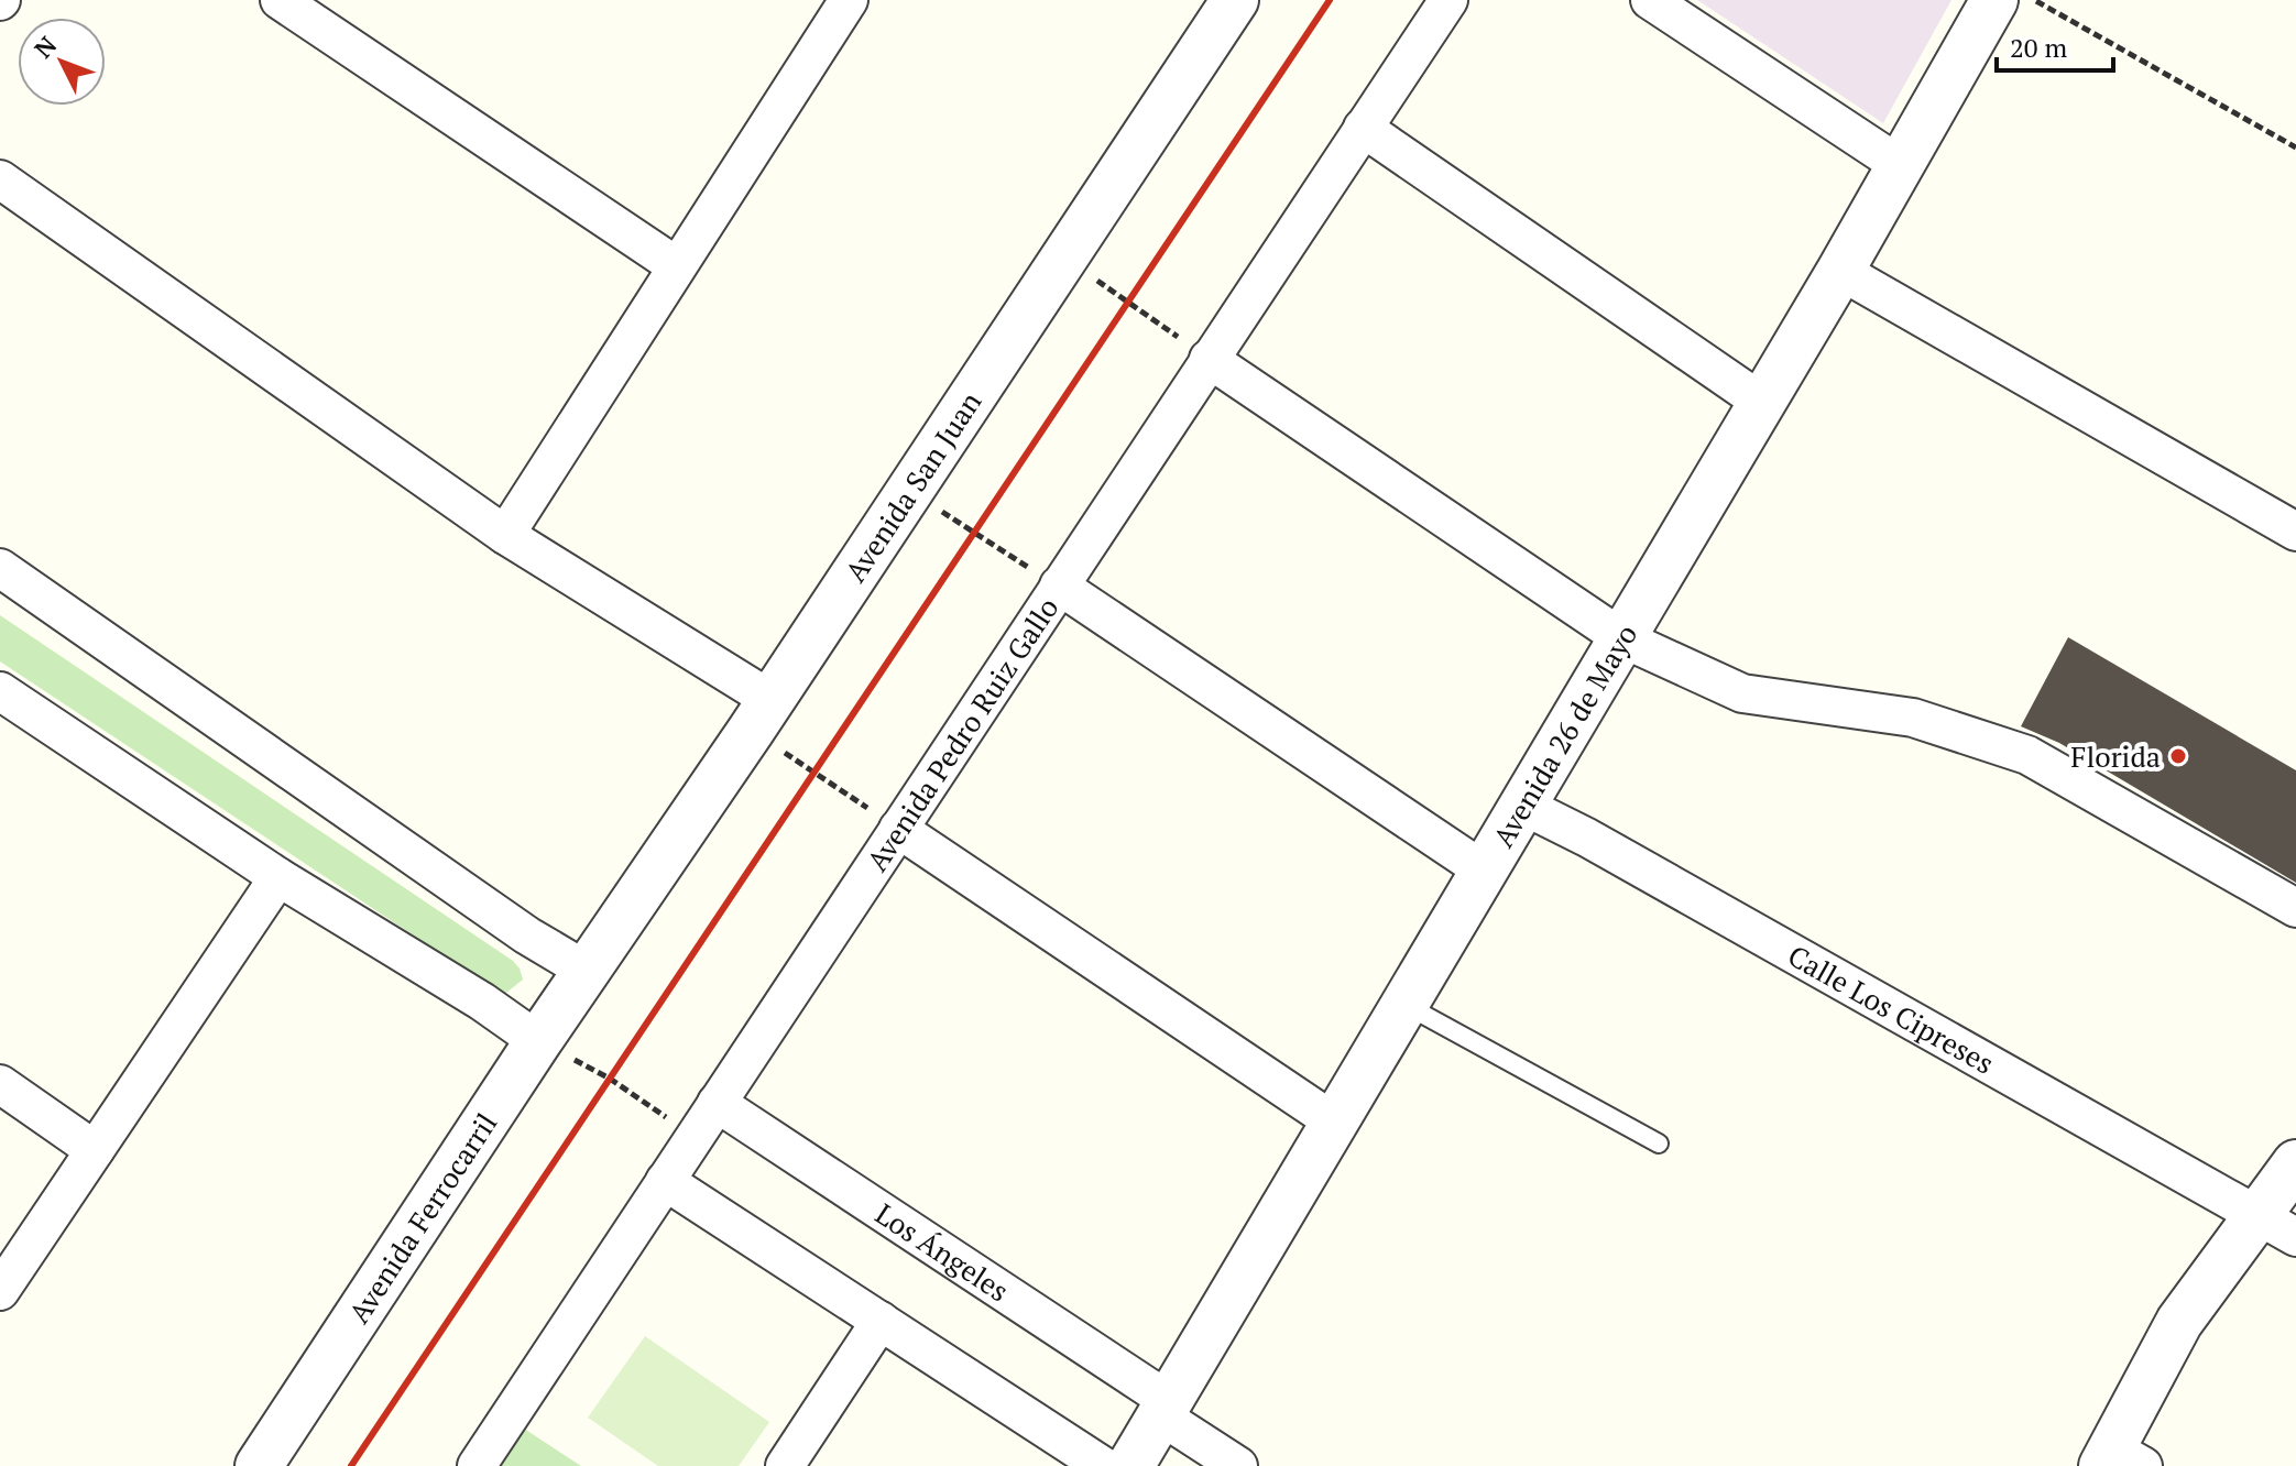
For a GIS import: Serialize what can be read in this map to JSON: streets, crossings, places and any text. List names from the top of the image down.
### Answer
{
  "streets": {
    "street": [
      "Avenida San Juan",
      "Avenida Pedro Ruiz Gallo",
      "Avenida 26 de Mayo",
      "Calle Los Cipreses",
      "Avenida Ferrocarril",
      "Los Ángeles"
    ]
  },
  "crossings": [
    ["Avenida San Juan", "Avenida Ferrocarril"],
    ["Avenida Pedro Ruiz Gallo", "Los Ángeles"],
    ["Avenida 26 de Mayo", "Calle Los Cipreses"],
    ["Avenida 26 de Mayo", "Los Ángeles"]
  ],
  "places": ["Florida"],
  "scale_bar": "20 m",
  "north": "top left"
}
